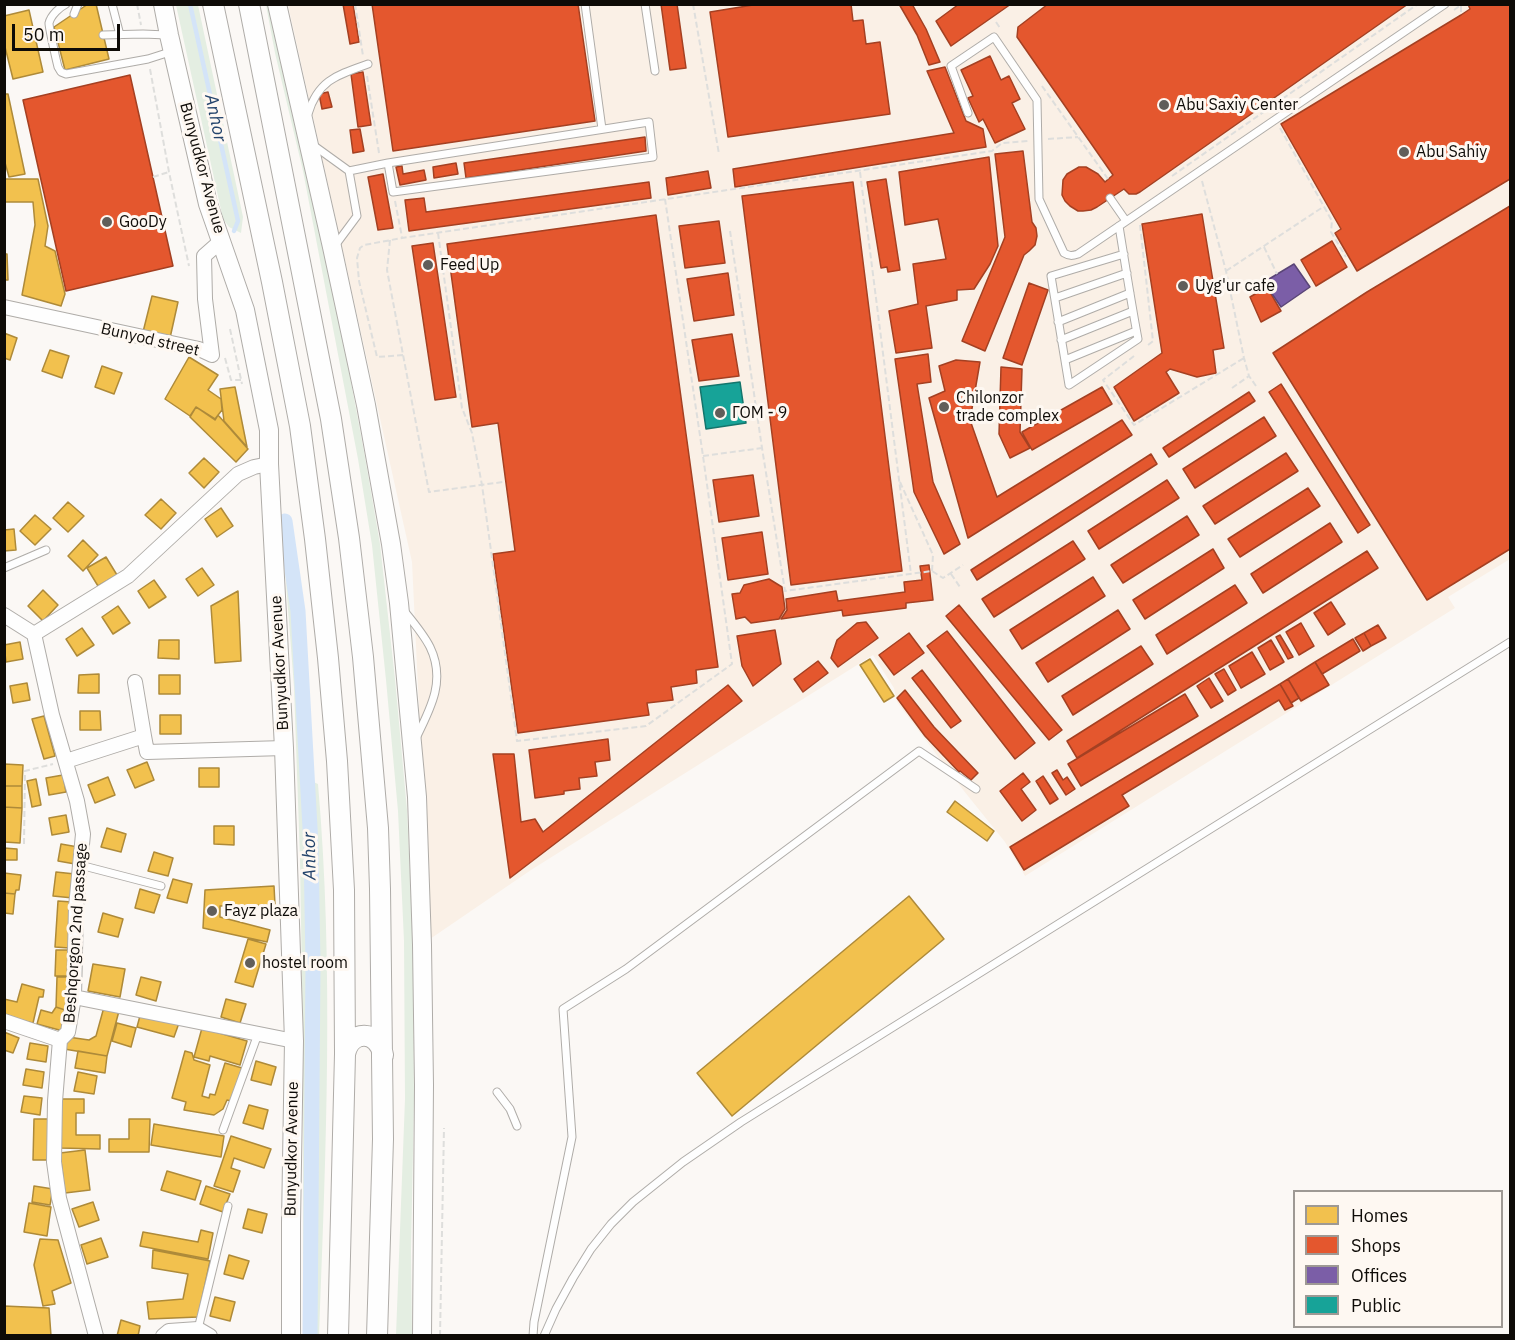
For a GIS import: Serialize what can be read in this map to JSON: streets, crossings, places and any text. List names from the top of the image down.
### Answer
{
  "streets": {
    "street": ["Bunyudkor Avenue", "Bunyod street", "Beshqorgon 2nd passage"]
  },
  "crossings": [
    ["Bunyudkor Avenue", "Bunyod street"]
  ],
  "water": ["Anhor"],
  "places": [
    "Abu Saxiy Center",
    "Abu Sahiy",
    "GooDy",
    "Feed Up",
    "Uyg'ur cafe",
    "Chilonzor trade complex",
    "ГОМ - 9",
    "Fayz plaza",
    "hostel room"
  ],
  "legend": [
    "Homes",
    "Shops",
    "Offices",
    "Public"
  ],
  "scale_bar": "50 m"
}
